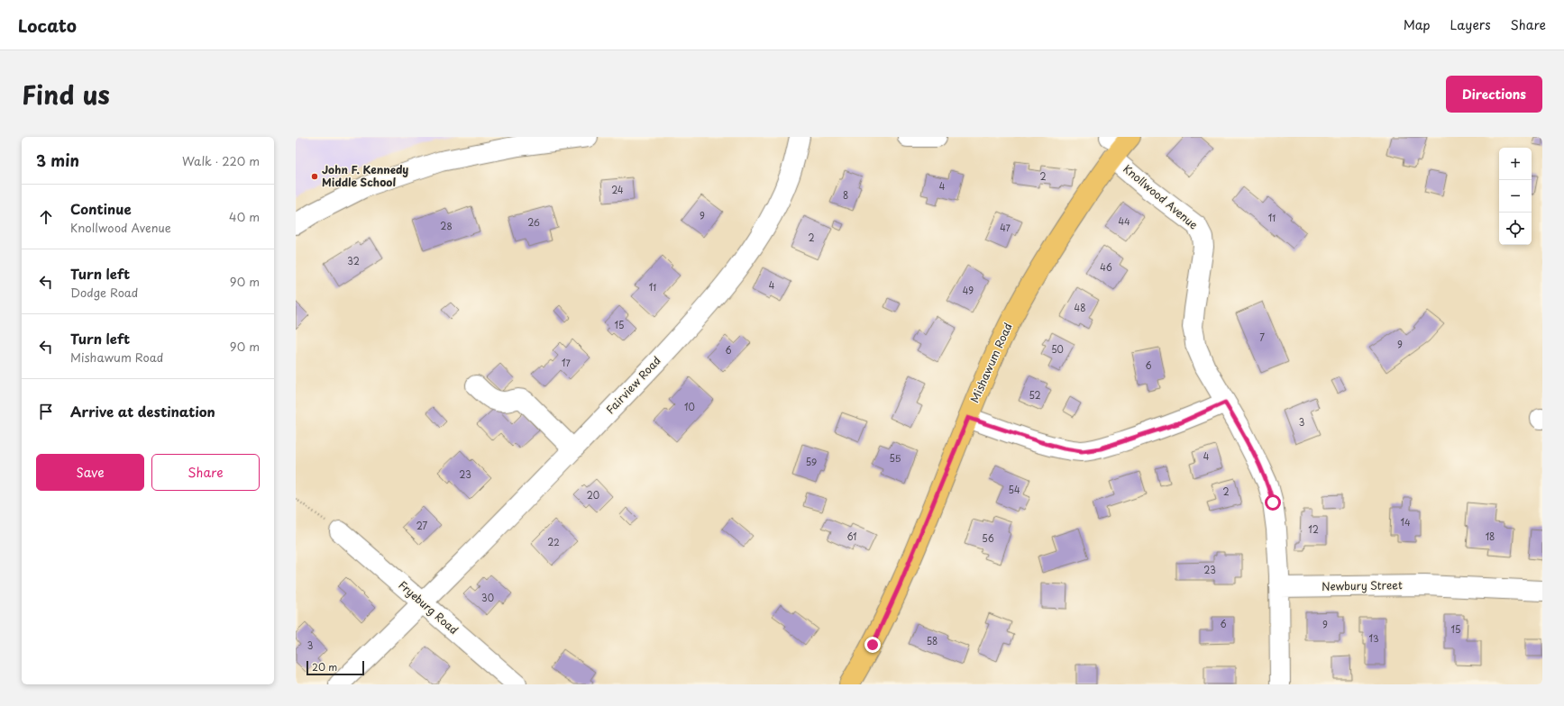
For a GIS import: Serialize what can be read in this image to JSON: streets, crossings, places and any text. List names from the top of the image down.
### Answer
{
  "streets": {
    "main road": ["Mishawum Road"],
    "street": [
      "Knollwood Avenue",
      "Fairview Road",
      "Newbury Street",
      "Fryeburg Road"
    ]
  },
  "crossings": [
    ["Knollwood Avenue", "Mishawum Road"],
    ["Knollwood Avenue", "Newbury Street"],
    ["Fairview Road", "Fryeburg Road"]
  ],
  "places": ["John F. Kennedy Middle School"],
  "house_numbers": [
    "2",
    "4",
    "24",
    "8",
    "9",
    "11",
    "44",
    "26",
    "28",
    "47",
    "2",
    "32",
    "46",
    "4",
    "11",
    "49",
    "48",
    "15",
    "7",
    "9",
    "50",
    "6",
    "17",
    "6",
    "52",
    "10",
    "3",
    "4",
    "55",
    "59",
    "23",
    "54",
    "2",
    "20",
    "14",
    "27",
    "12",
    "61",
    "18",
    "56",
    "22",
    "23",
    "30",
    "6",
    "9",
    "15",
    "13",
    "58",
    "3"
  ],
  "scale_bar": "20 m",
  "page": {
    "header": "Locato",
    "nav": ["Map", "Layers", "Share"],
    "title": "Find us",
    "buttons": [
      "Directions",
      ["Save", "Share"]
    ],
    "heading": ["3 min", "Walk · 220 m"],
    "map_buttons": ["+", "−"],
    "list": [
      ["Continue", "Knollwood Avenue", "40 m"],
      ["Turn left", "Dodge Road", "90 m"],
      ["Turn left", "Mishawum Road", "90 m"],
      "Arrive at destination"
    ],
    "scale": "20 m"
  }
}
